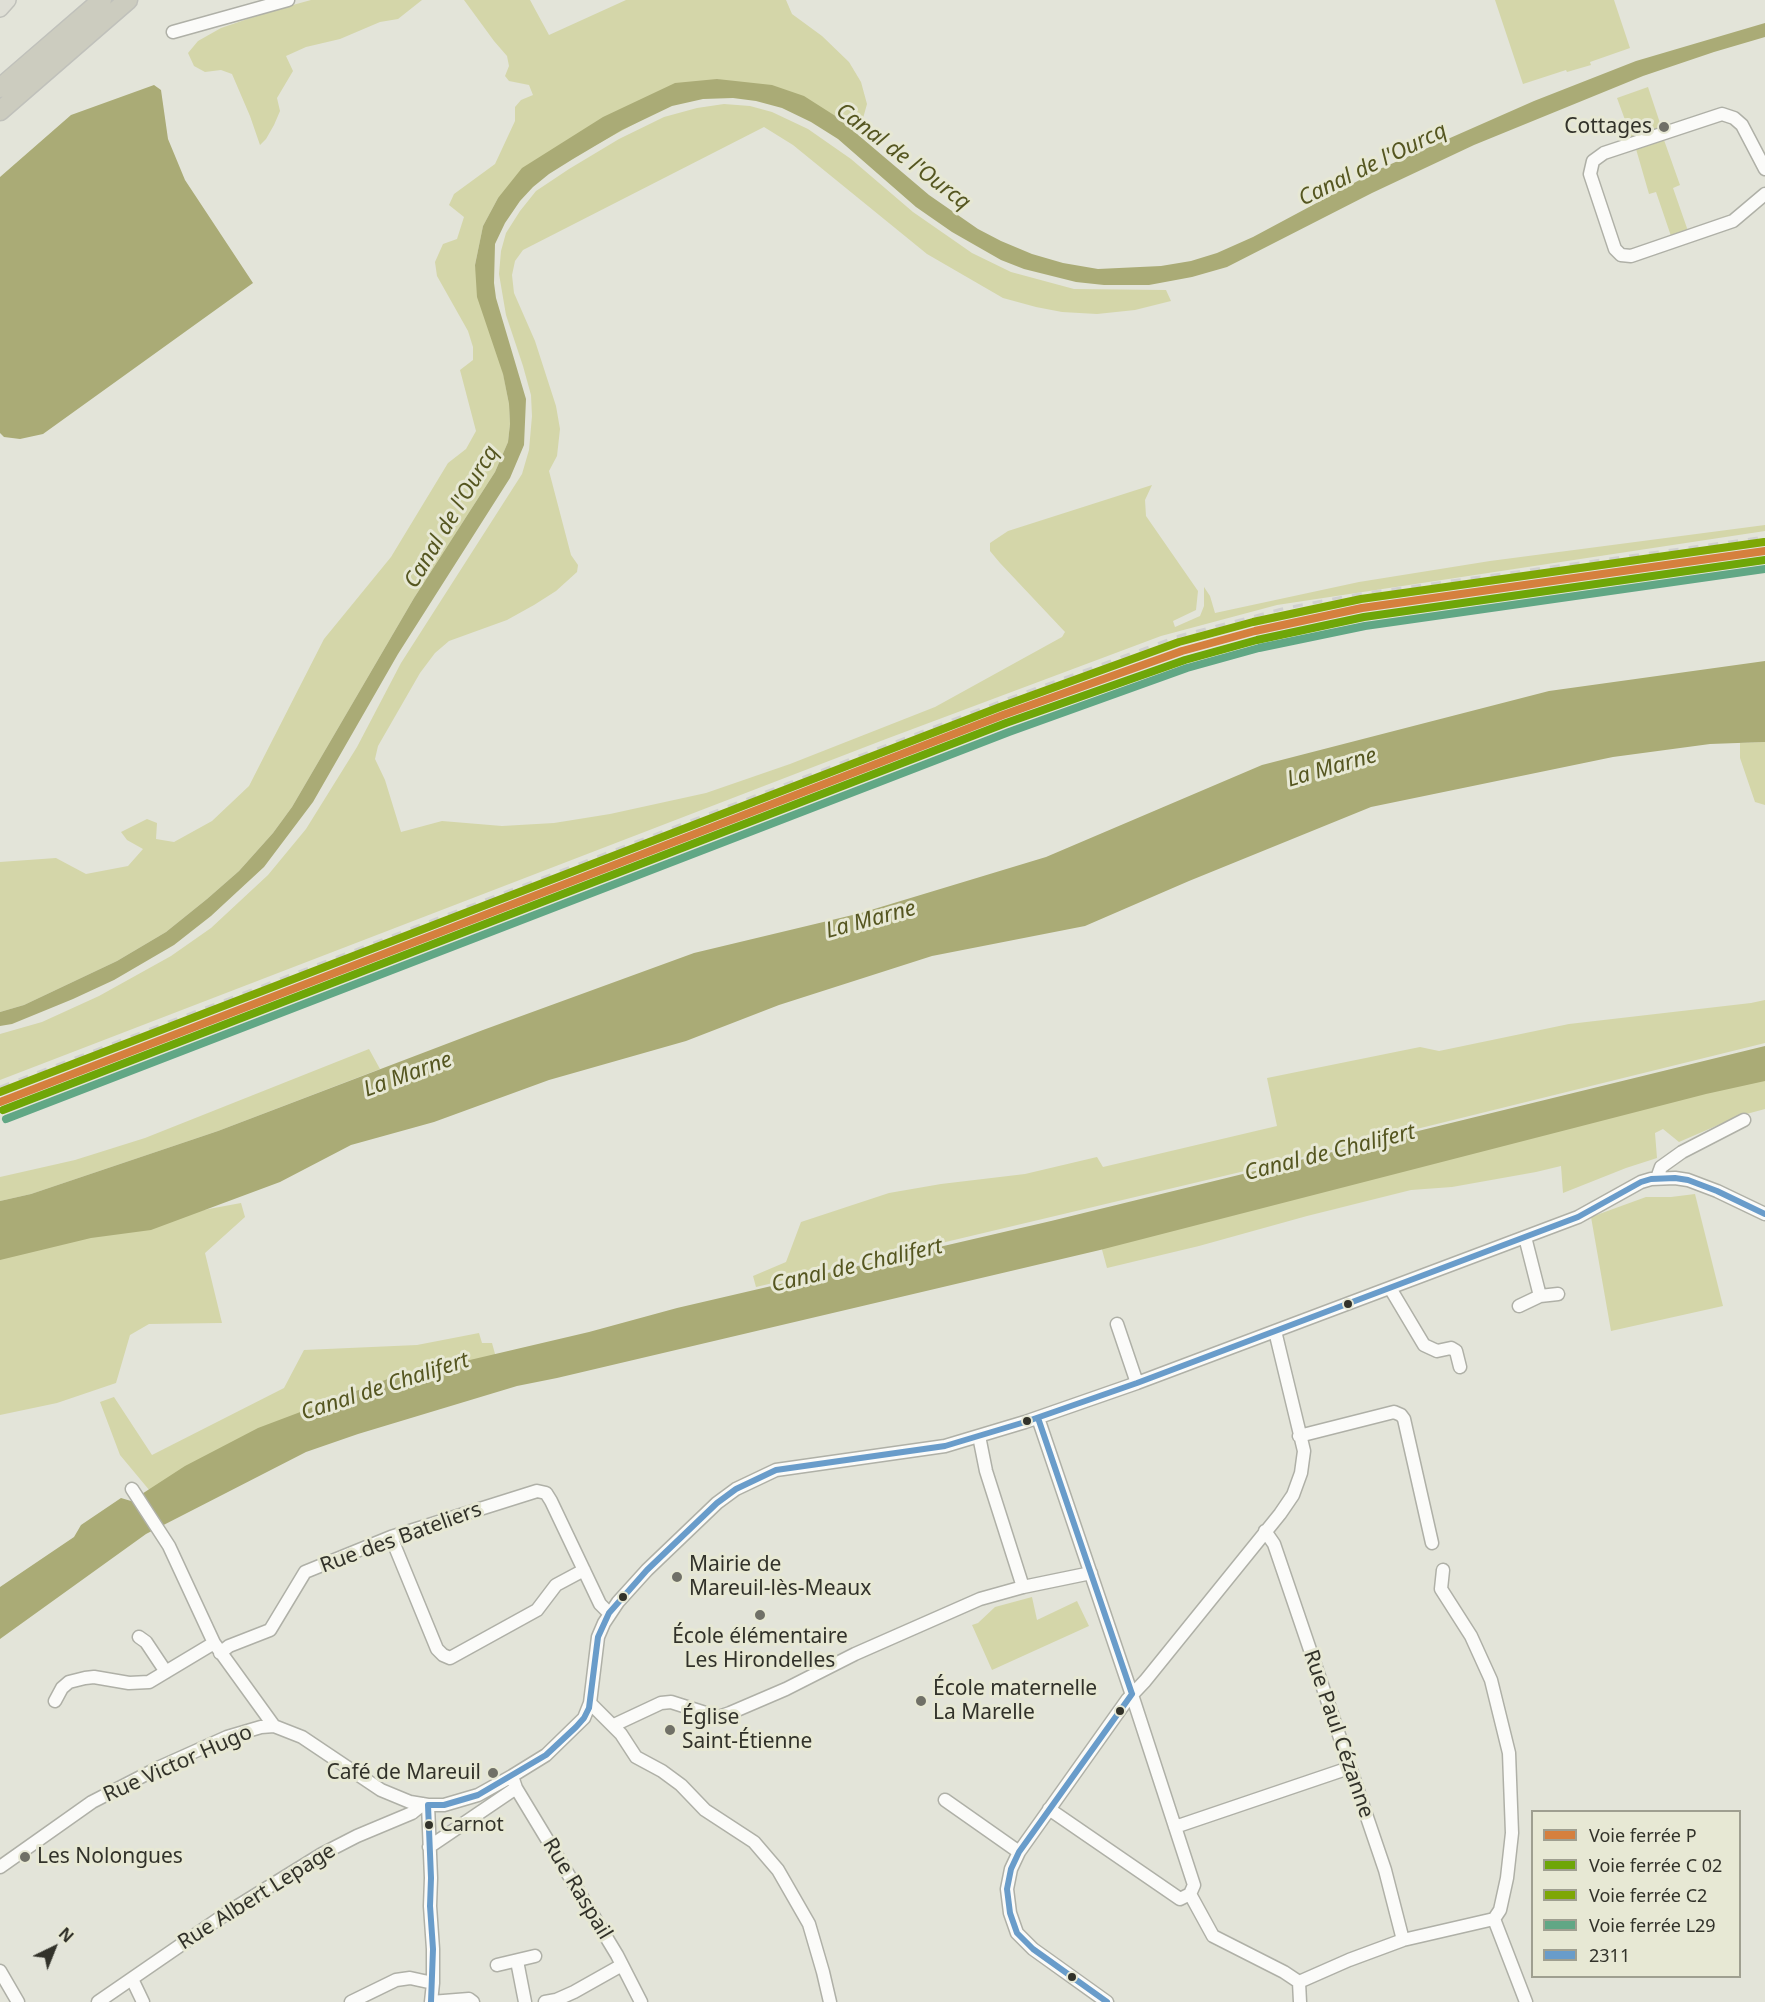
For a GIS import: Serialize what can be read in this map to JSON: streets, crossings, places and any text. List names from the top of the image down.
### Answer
{
  "streets": {
    "street": [
      "Rue des Bateliers",
      "Rue Paul Cézanne",
      "Rue Victor Hugo",
      "Rue Raspail",
      "Rue Albert Lepage"
    ]
  },
  "crossings": [
    ["Rue Victor Hugo", "Rue Albert Lepage"]
  ],
  "water": ["Canal de l'Ourcq", "La Marne", "Canal de Chalifert"],
  "places": [
    "Cottages",
    "Mairie de Mareuil-lès-Meaux",
    "École élémentaire Les Hirondelles",
    "École maternelle La Marelle",
    "Église Saint-Étienne",
    "Café de Mareuil",
    "Carnot",
    "Les Nolongues"
  ],
  "lines": [
    "rail line C2",
    "rail line P",
    "rail line L29",
    "transit line 2311"
  ],
  "legend": [
    "Voie ferrée P",
    "Voie ferrée C 02",
    "Voie ferrée C2",
    "Voie ferrée L29",
    "2311"
  ],
  "north": "top right"
}
